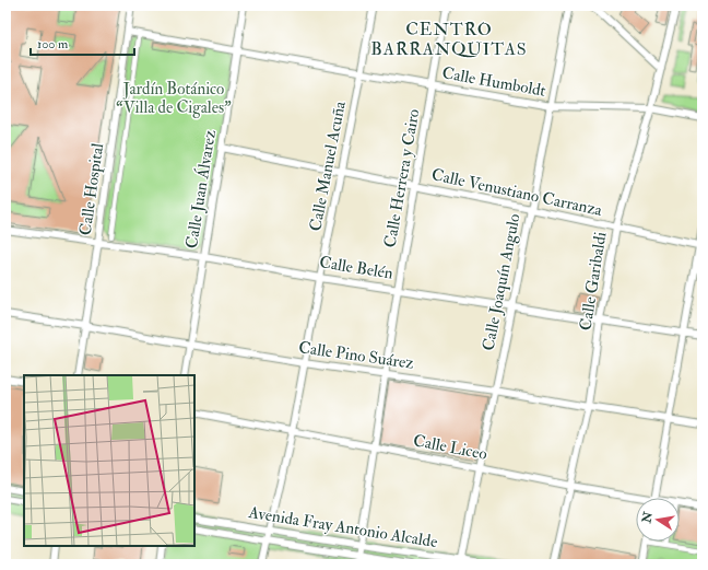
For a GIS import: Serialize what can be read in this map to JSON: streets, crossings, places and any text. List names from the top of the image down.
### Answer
{
  "streets": {
    "street": [
      "Calle Humboldt",
      "Calle Manuel Acuña",
      "Calle Herrera y Cairo",
      "Calle Hospital",
      "Calle Juan Álvarez",
      "Calle Venustiano Carranza",
      "Calle Belén",
      "Calle Garibaldi",
      "Calle Joaquín Angulo",
      "Calle Pino Suárez",
      "Calle Liceo",
      "Avenida Fray Antonio Alcalde"
    ]
  },
  "crossings": [
    ["Calle Humboldt", "Calle Manuel Acuña"],
    ["Calle Humboldt", "Calle Herrera y Cairo"],
    ["Calle Humboldt", "Calle Hospital"],
    ["Calle Humboldt", "Calle Juan Álvarez"],
    ["Calle Humboldt", "Calle Garibaldi"],
    ["Calle Humboldt", "Calle Joaquín Angulo"],
    ["Calle Manuel Acuña", "Calle Venustiano Carranza"],
    ["Calle Manuel Acuña", "Calle Belén"],
    ["Calle Manuel Acuña", "Calle Pino Suárez"],
    ["Calle Manuel Acuña", "Calle Liceo"],
    ["Calle Manuel Acuña", "Avenida Fray Antonio Alcalde"],
    ["Calle Herrera y Cairo", "Calle Venustiano Carranza"],
    ["Calle Herrera y Cairo", "Calle Belén"],
    ["Calle Herrera y Cairo", "Calle Pino Suárez"],
    ["Calle Herrera y Cairo", "Calle Liceo"],
    ["Calle Herrera y Cairo", "Avenida Fray Antonio Alcalde"],
    ["Calle Hospital", "Calle Belén"],
    ["Calle Hospital", "Calle Pino Suárez"],
    ["Calle Juan Álvarez", "Calle Venustiano Carranza"],
    ["Calle Juan Álvarez", "Calle Belén"],
    ["Calle Juan Álvarez", "Calle Pino Suárez"],
    ["Calle Venustiano Carranza", "Calle Garibaldi"],
    ["Calle Venustiano Carranza", "Calle Joaquín Angulo"],
    ["Calle Belén", "Calle Garibaldi"],
    ["Calle Belén", "Calle Joaquín Angulo"],
    ["Calle Garibaldi", "Calle Pino Suárez"],
    ["Calle Garibaldi", "Calle Liceo"],
    ["Calle Joaquín Angulo", "Calle Pino Suárez"],
    ["Calle Joaquín Angulo", "Calle Liceo"],
    ["Calle Joaquín Angulo", "Avenida Fray Antonio Alcalde"]
  ],
  "districts": ["CENTRO BARRANQUITAS"],
  "parks": ["Jardín Botánico “Villa de Cigales”"],
  "scale_bar": "100 m",
  "north": "left"
}
